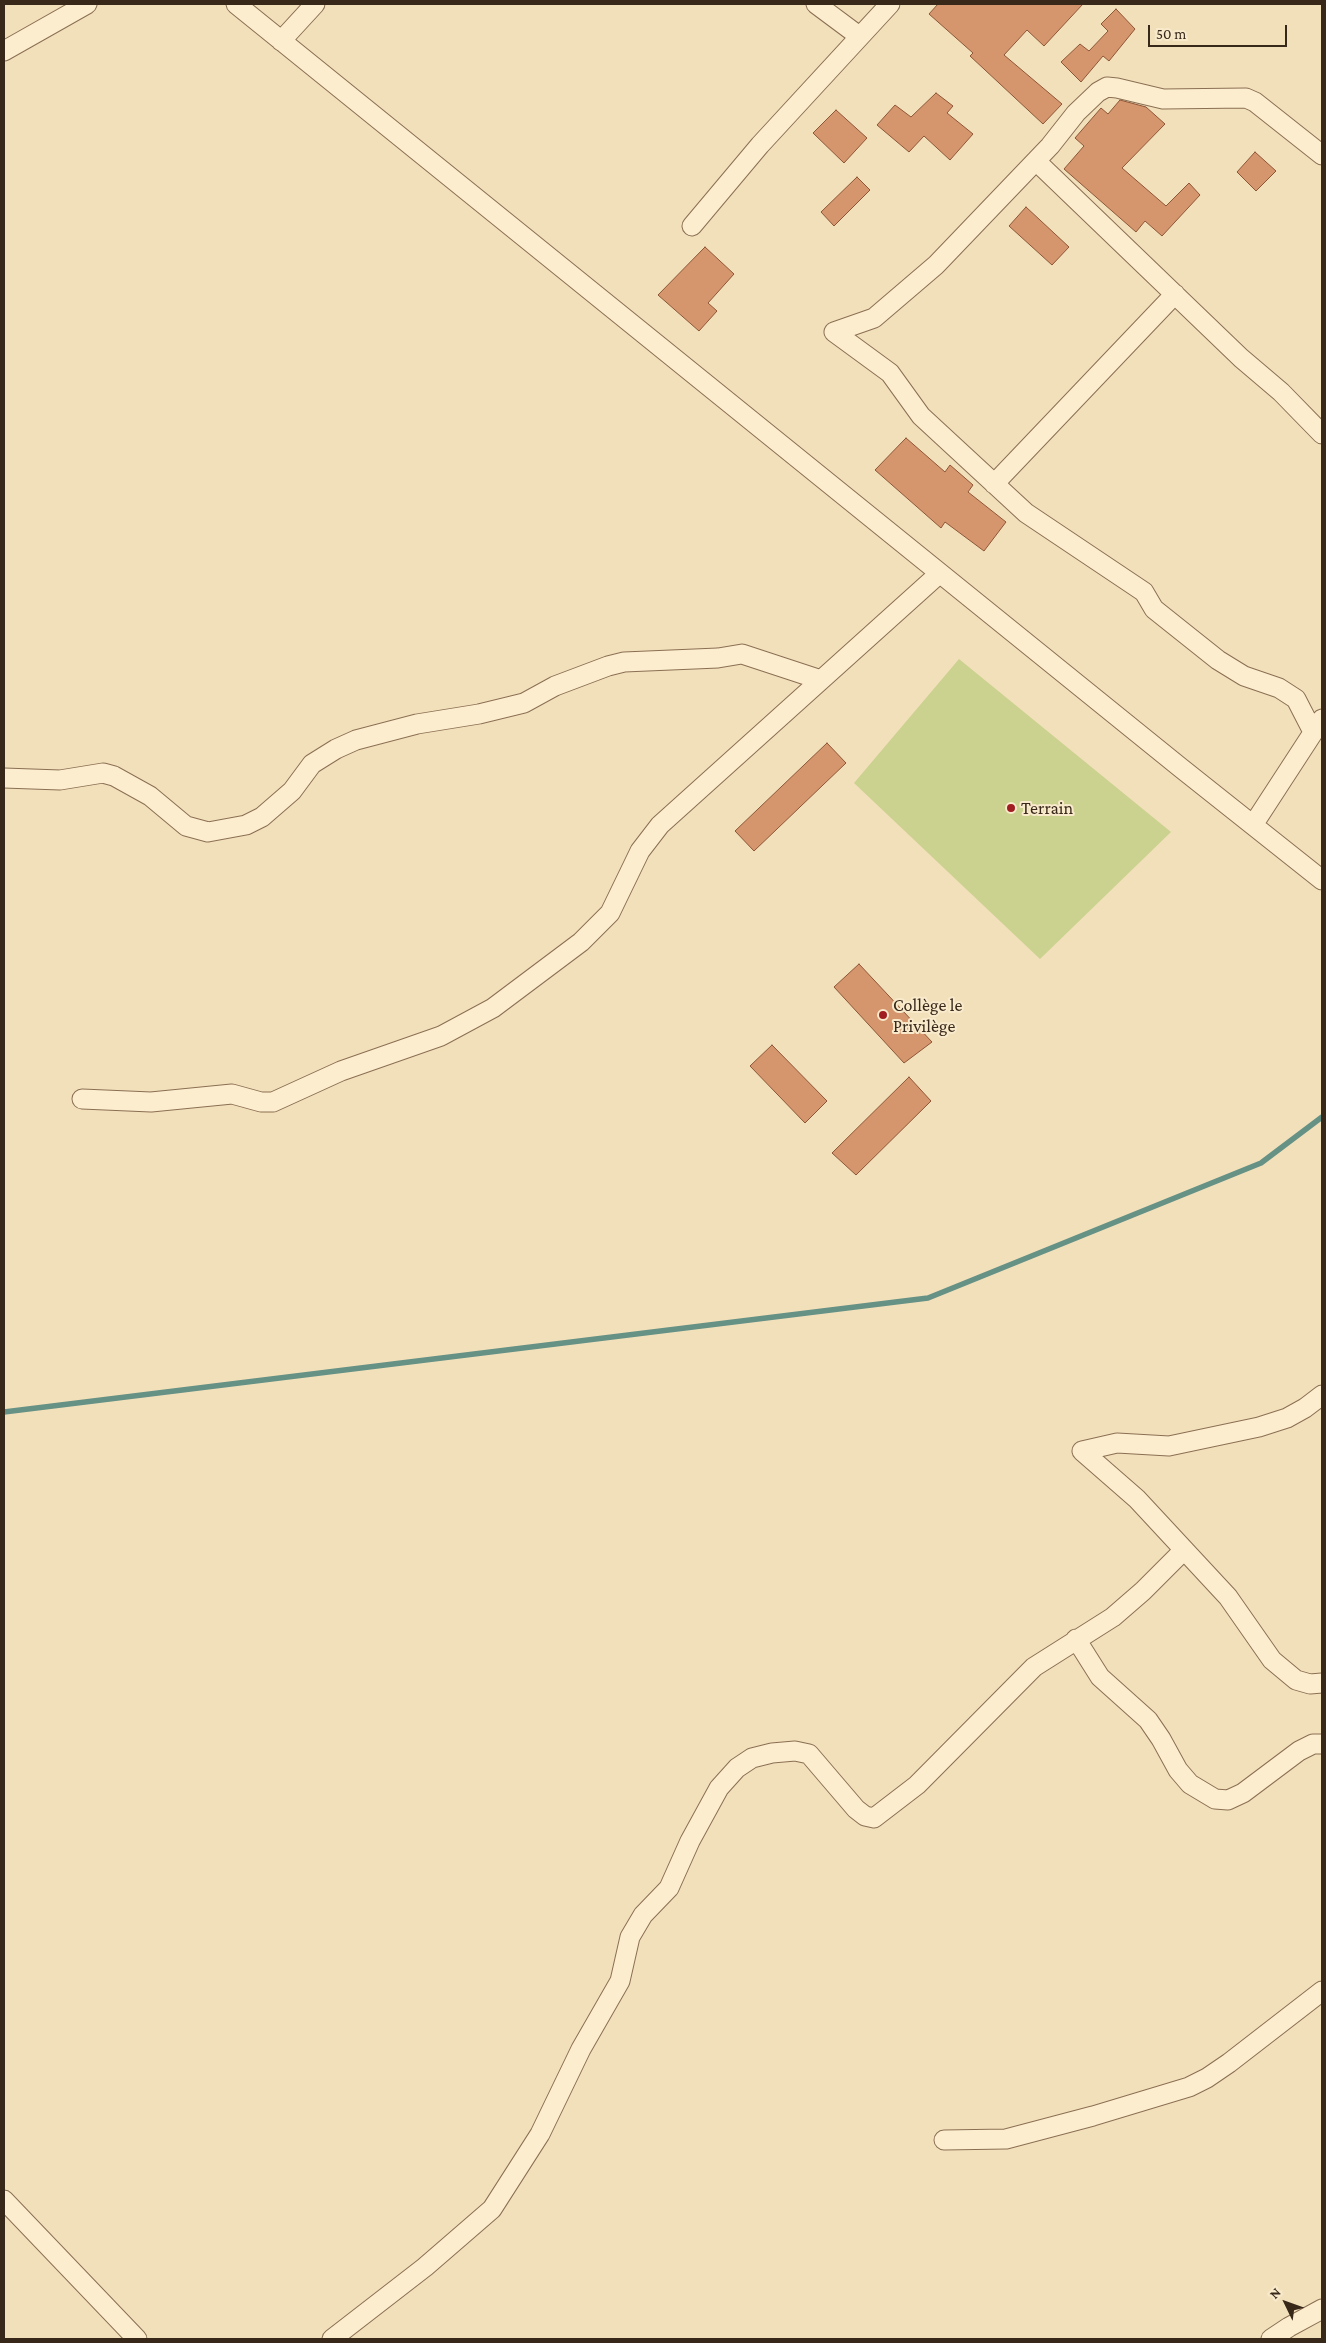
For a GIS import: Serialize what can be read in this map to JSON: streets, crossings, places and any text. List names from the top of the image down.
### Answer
{
  "places": ["Terrain", "Collège le Privilège"],
  "scale_bar": "50 m",
  "north": "top left"
}
